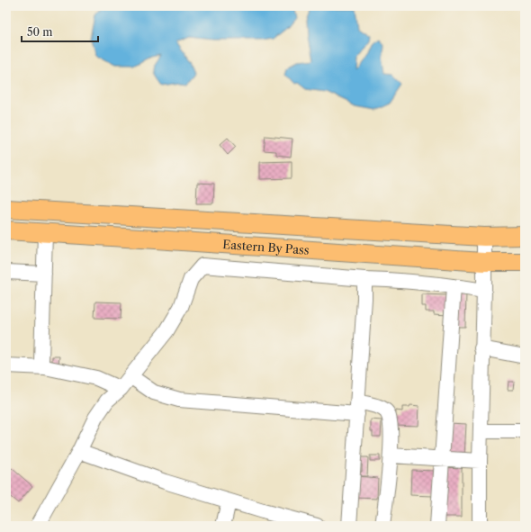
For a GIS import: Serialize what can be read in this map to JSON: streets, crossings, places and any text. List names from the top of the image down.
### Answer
{
  "streets": {
    "main road": ["Eastern By Pass"]
  },
  "scale_bar": "50 m"
}
